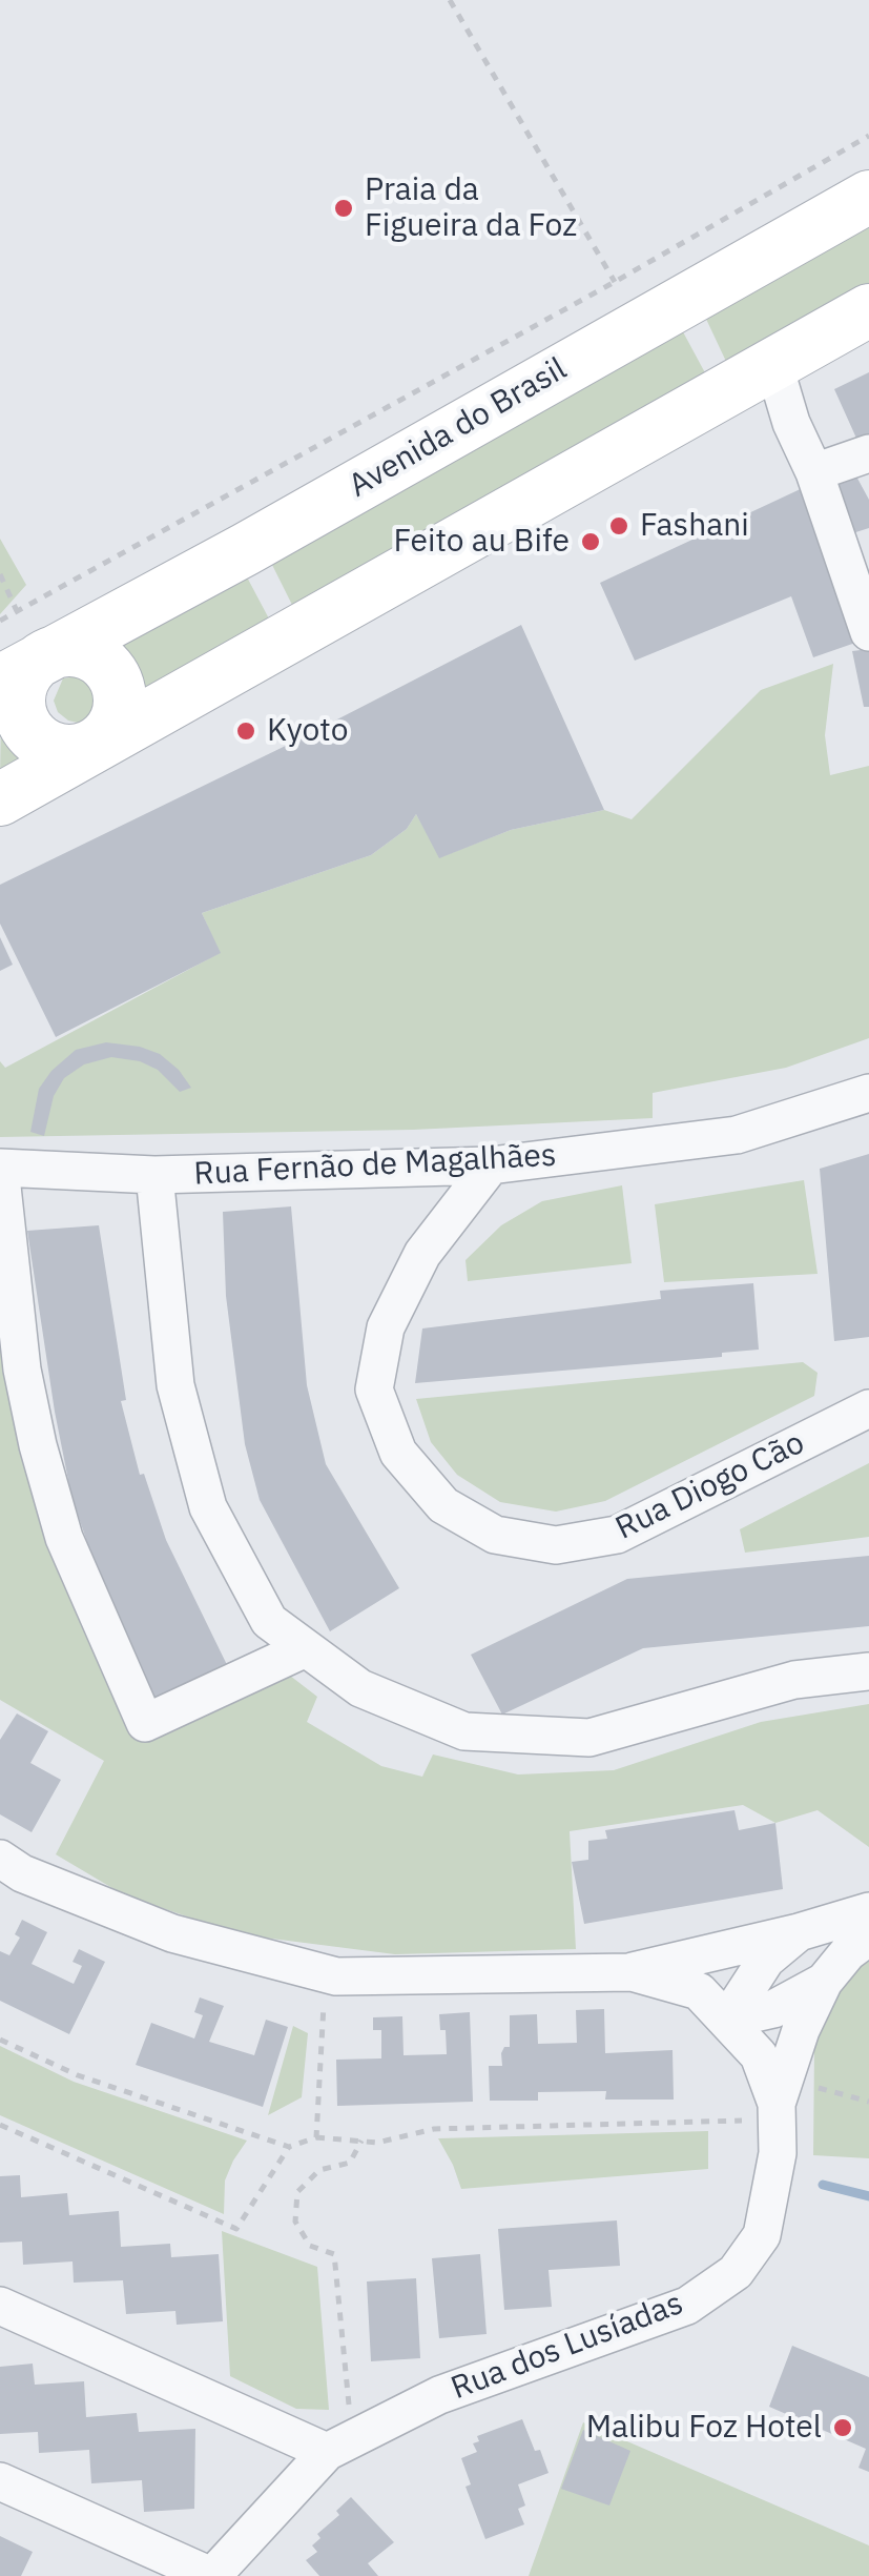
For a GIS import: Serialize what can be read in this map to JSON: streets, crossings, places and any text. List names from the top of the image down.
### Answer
{
  "streets": {
    "main road": ["Avenida do Brasil"],
    "street": ["Rua Fernão de Magalhães", "Rua Diogo Cão", "Rua dos Lusíadas"]
  },
  "crossings": [
    ["Rua Fernão de Magalhães", "Rua Diogo Cão"]
  ],
  "places": [
    "Praia da Figueira da Foz",
    "Fashani",
    "Feito au Bife",
    "Kyoto",
    "Malibu Foz Hotel"
  ]
}
